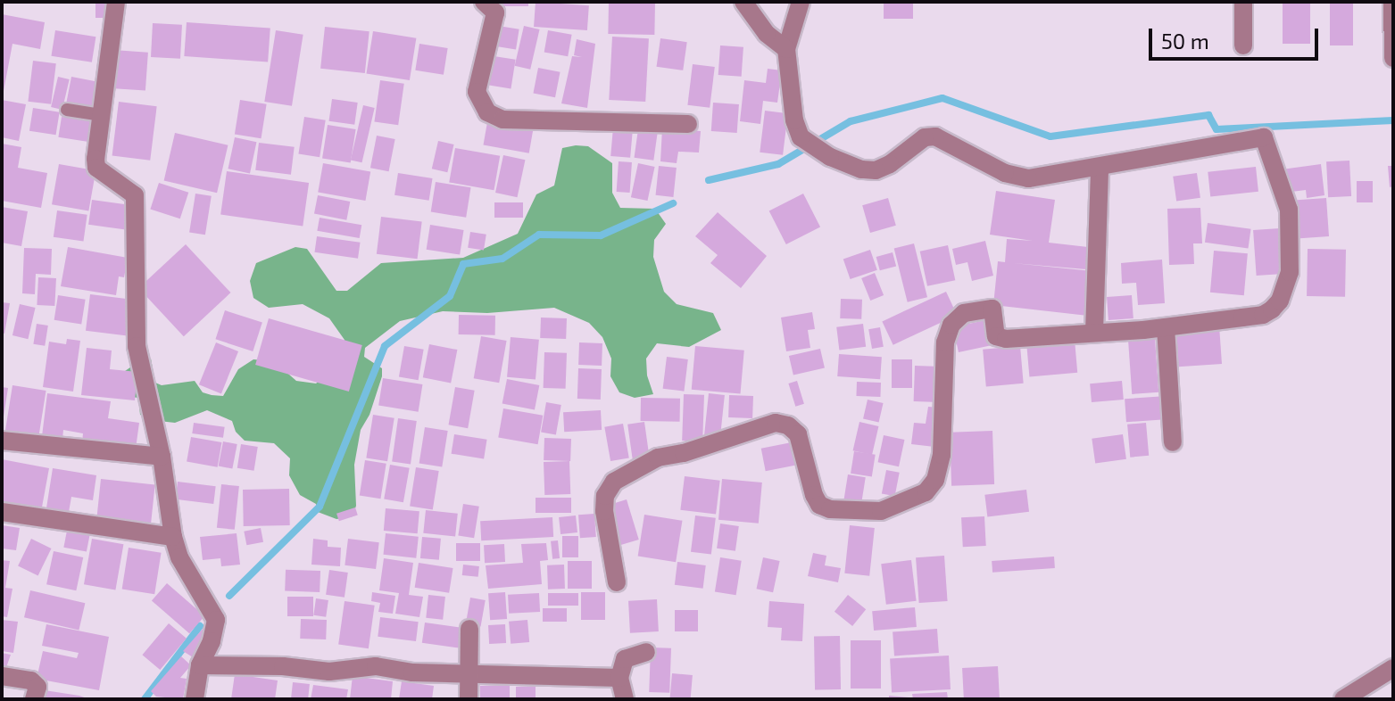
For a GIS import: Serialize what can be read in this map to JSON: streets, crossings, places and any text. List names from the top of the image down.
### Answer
{
  "scale_bar": "50 m"
}
